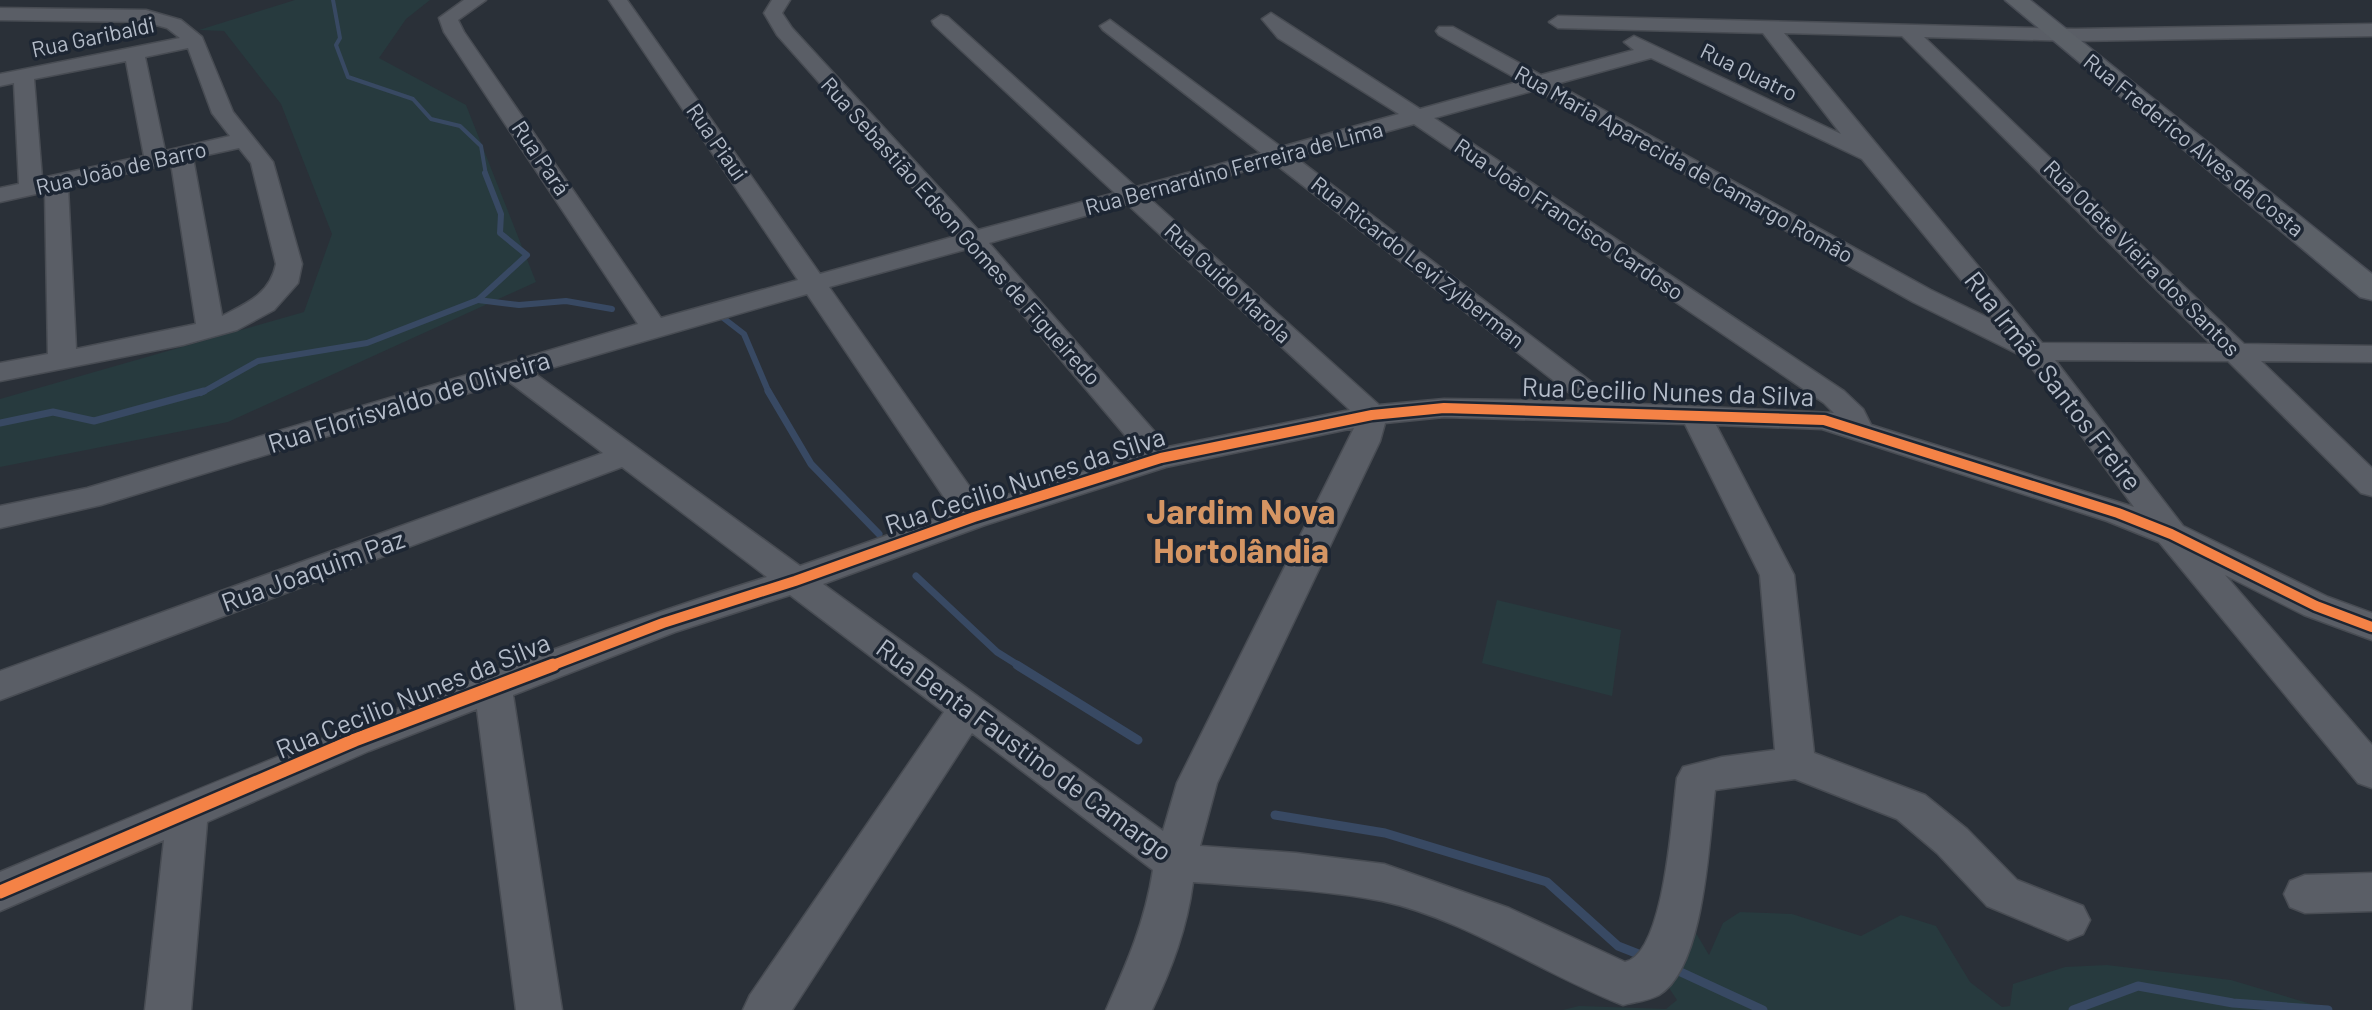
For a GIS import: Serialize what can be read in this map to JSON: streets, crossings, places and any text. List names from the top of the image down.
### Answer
{
  "streets": {
    "main road": ["Rua Frederico Alves da Costa"],
    "street": [
      "Rua Garibaldi",
      "Rua Quatro",
      "Rua Piaui",
      "Rua Pará",
      "Rua Maria Aparecida de Camargo Romão",
      "Rua João de Barro",
      "Rua Bernardino Ferreira de Lima",
      "Rua João Francisco Cardoso",
      "Rua Sebastião Edson Gomes de Figueiredo",
      "Rua Odete Vieira dos Santos",
      "Rua Ricardo Levi Zylberman",
      "Rua Guido Marola",
      "Rua Irmão Santos Freire",
      "Rua Cecilio Nunes da Silva",
      "Rua Florisvaldo de Oliveira",
      "Rua Joaquim Paz",
      "Rua Benta Faustino de Camargo"
    ]
  },
  "crossings": [
    ["Rua Quatro", "Rua Bernardino Ferreira de Lima"],
    ["Rua Quatro", "Rua Irmão Santos Freire"],
    ["Rua Piaui", "Rua Bernardino Ferreira de Lima"],
    ["Rua Piaui", "Rua Cecilio Nunes da Silva"],
    ["Rua Piaui", "Rua Florisvaldo de Oliveira"],
    ["Rua Pará", "Rua Florisvaldo de Oliveira"],
    ["Rua Maria Aparecida de Camargo Romão", "Rua Bernardino Ferreira de Lima"],
    ["Rua Maria Aparecida de Camargo Romão", "Rua Irmão Santos Freire"],
    ["Rua Bernardino Ferreira de Lima", "Rua João Francisco Cardoso"],
    ["Rua Bernardino Ferreira de Lima", "Rua Sebastião Edson Gomes de Figueiredo"],
    ["Rua Bernardino Ferreira de Lima", "Rua Ricardo Levi Zylberman"],
    ["Rua Bernardino Ferreira de Lima", "Rua Guido Marola"],
    ["Rua Bernardino Ferreira de Lima", "Rua Florisvaldo de Oliveira"],
    ["Rua João Francisco Cardoso", "Rua Cecilio Nunes da Silva"],
    ["Rua Sebastião Edson Gomes de Figueiredo", "Rua Cecilio Nunes da Silva"],
    ["Rua Ricardo Levi Zylberman", "Rua Cecilio Nunes da Silva"],
    ["Rua Guido Marola", "Rua Cecilio Nunes da Silva"],
    ["Rua Irmão Santos Freire", "Rua Cecilio Nunes da Silva"],
    ["Rua Cecilio Nunes da Silva", "Rua Benta Faustino de Camargo"],
    ["Rua Florisvaldo de Oliveira", "Rua Benta Faustino de Camargo"],
    ["Rua Joaquim Paz", "Rua Benta Faustino de Camargo"]
  ],
  "districts": ["Jardim Nova Hortolândia"]
}
